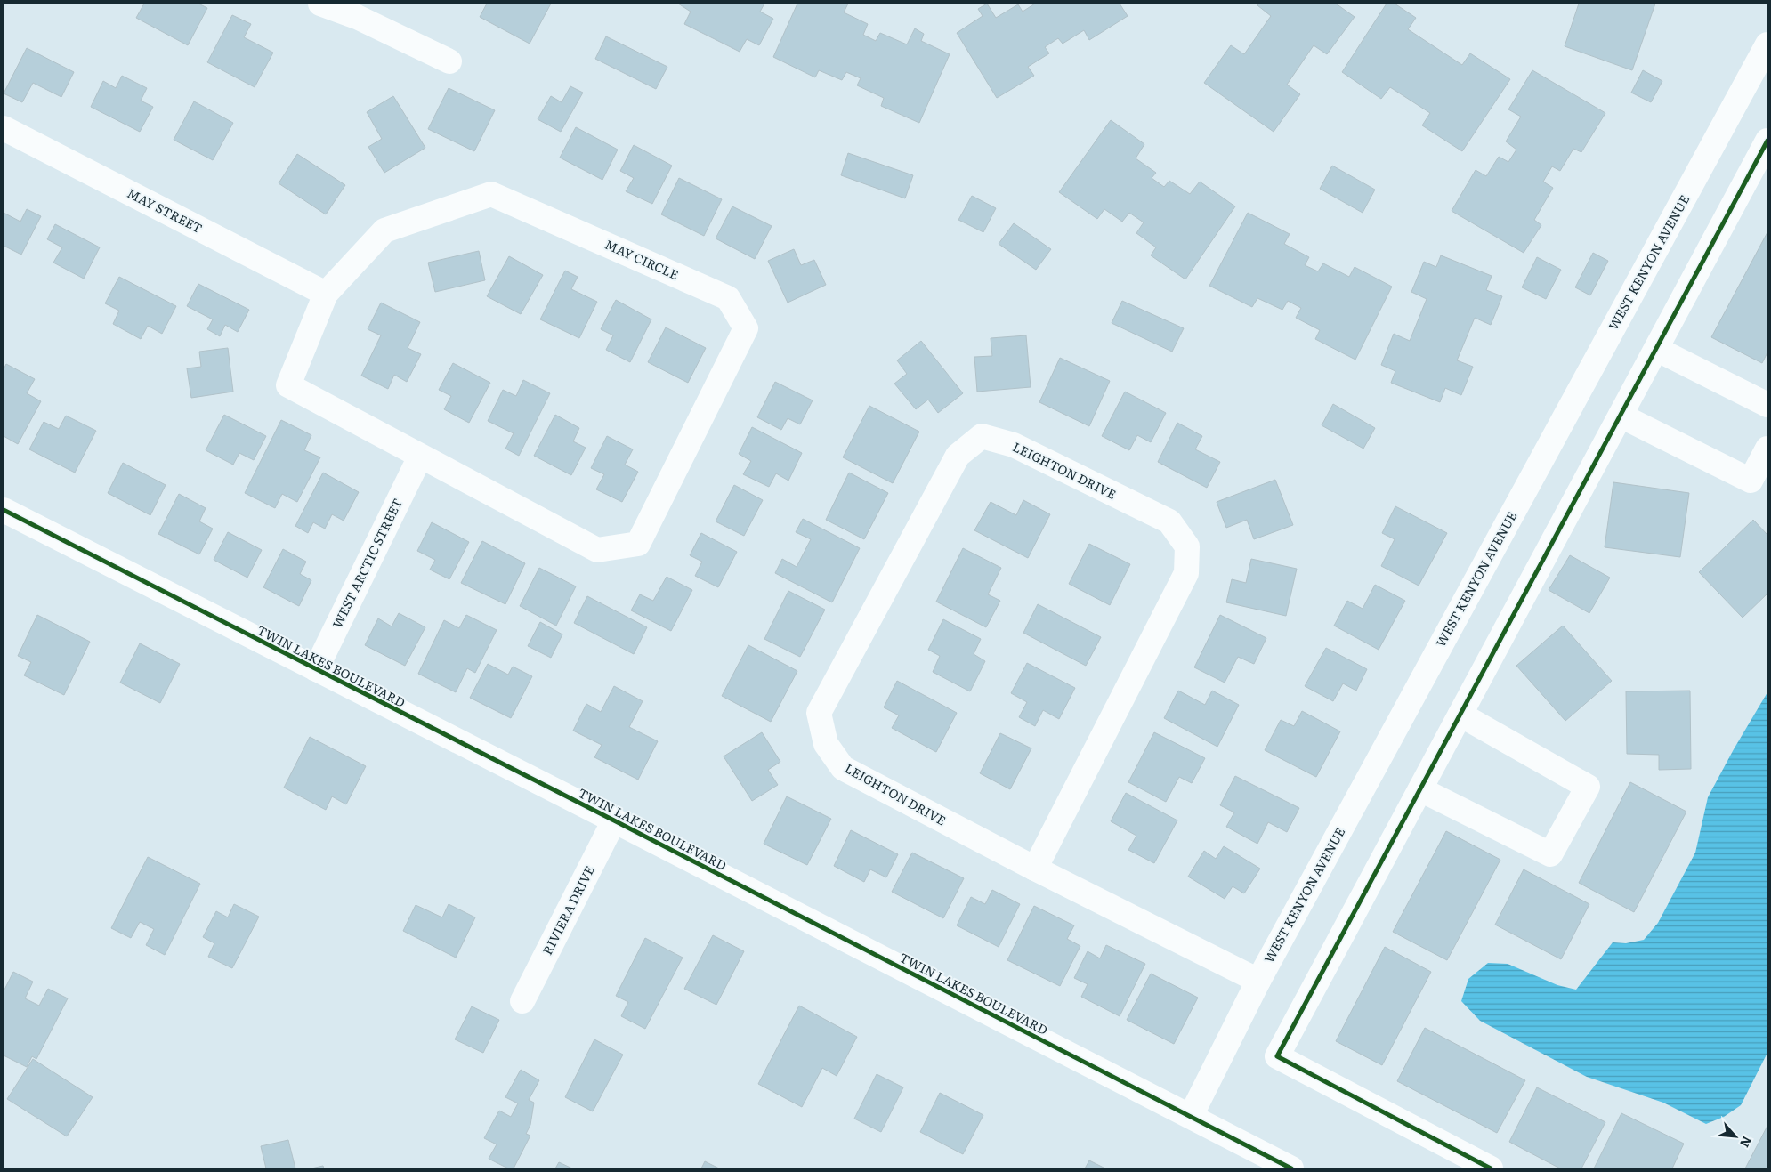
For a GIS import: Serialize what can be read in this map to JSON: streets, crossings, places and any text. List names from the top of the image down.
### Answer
{
  "streets": {
    "street": [
      "MAY STREET",
      "MAY CIRCLE",
      "WEST KENYON AVENUE",
      "LEIGHTON DRIVE",
      "WEST ARCTIC STREET",
      "TWIN LAKES BOULEVARD",
      "RIVIERA DRIVE"
    ]
  },
  "crossings": [
    ["MAY STREET", "MAY CIRCLE"],
    ["MAY CIRCLE", "WEST ARCTIC STREET"],
    ["WEST KENYON AVENUE", "LEIGHTON DRIVE"],
    ["WEST KENYON AVENUE", "TWIN LAKES BOULEVARD"],
    ["WEST ARCTIC STREET", "TWIN LAKES BOULEVARD"],
    ["TWIN LAKES BOULEVARD", "RIVIERA DRIVE"]
  ],
  "north": "bottom right"
}
